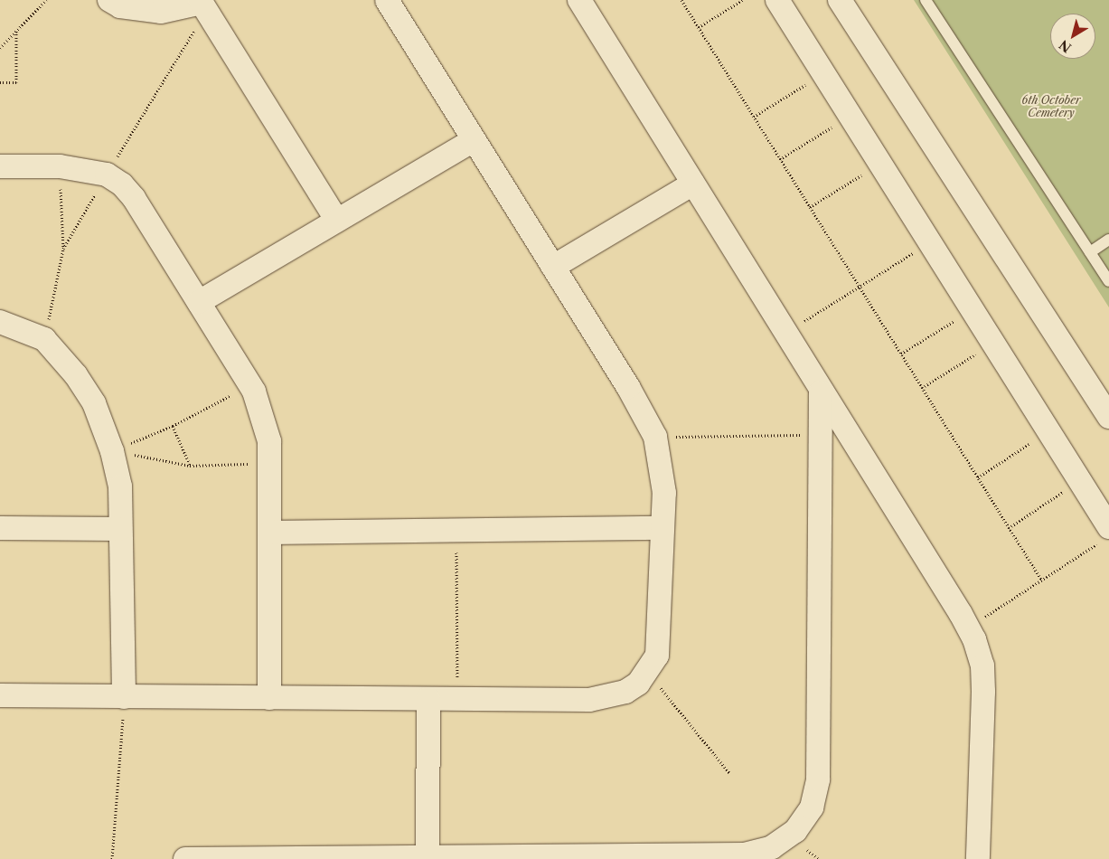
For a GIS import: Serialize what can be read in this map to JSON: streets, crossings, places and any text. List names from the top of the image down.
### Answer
{
  "parks": ["6th October Cemetery"],
  "north": "bottom left"
}
